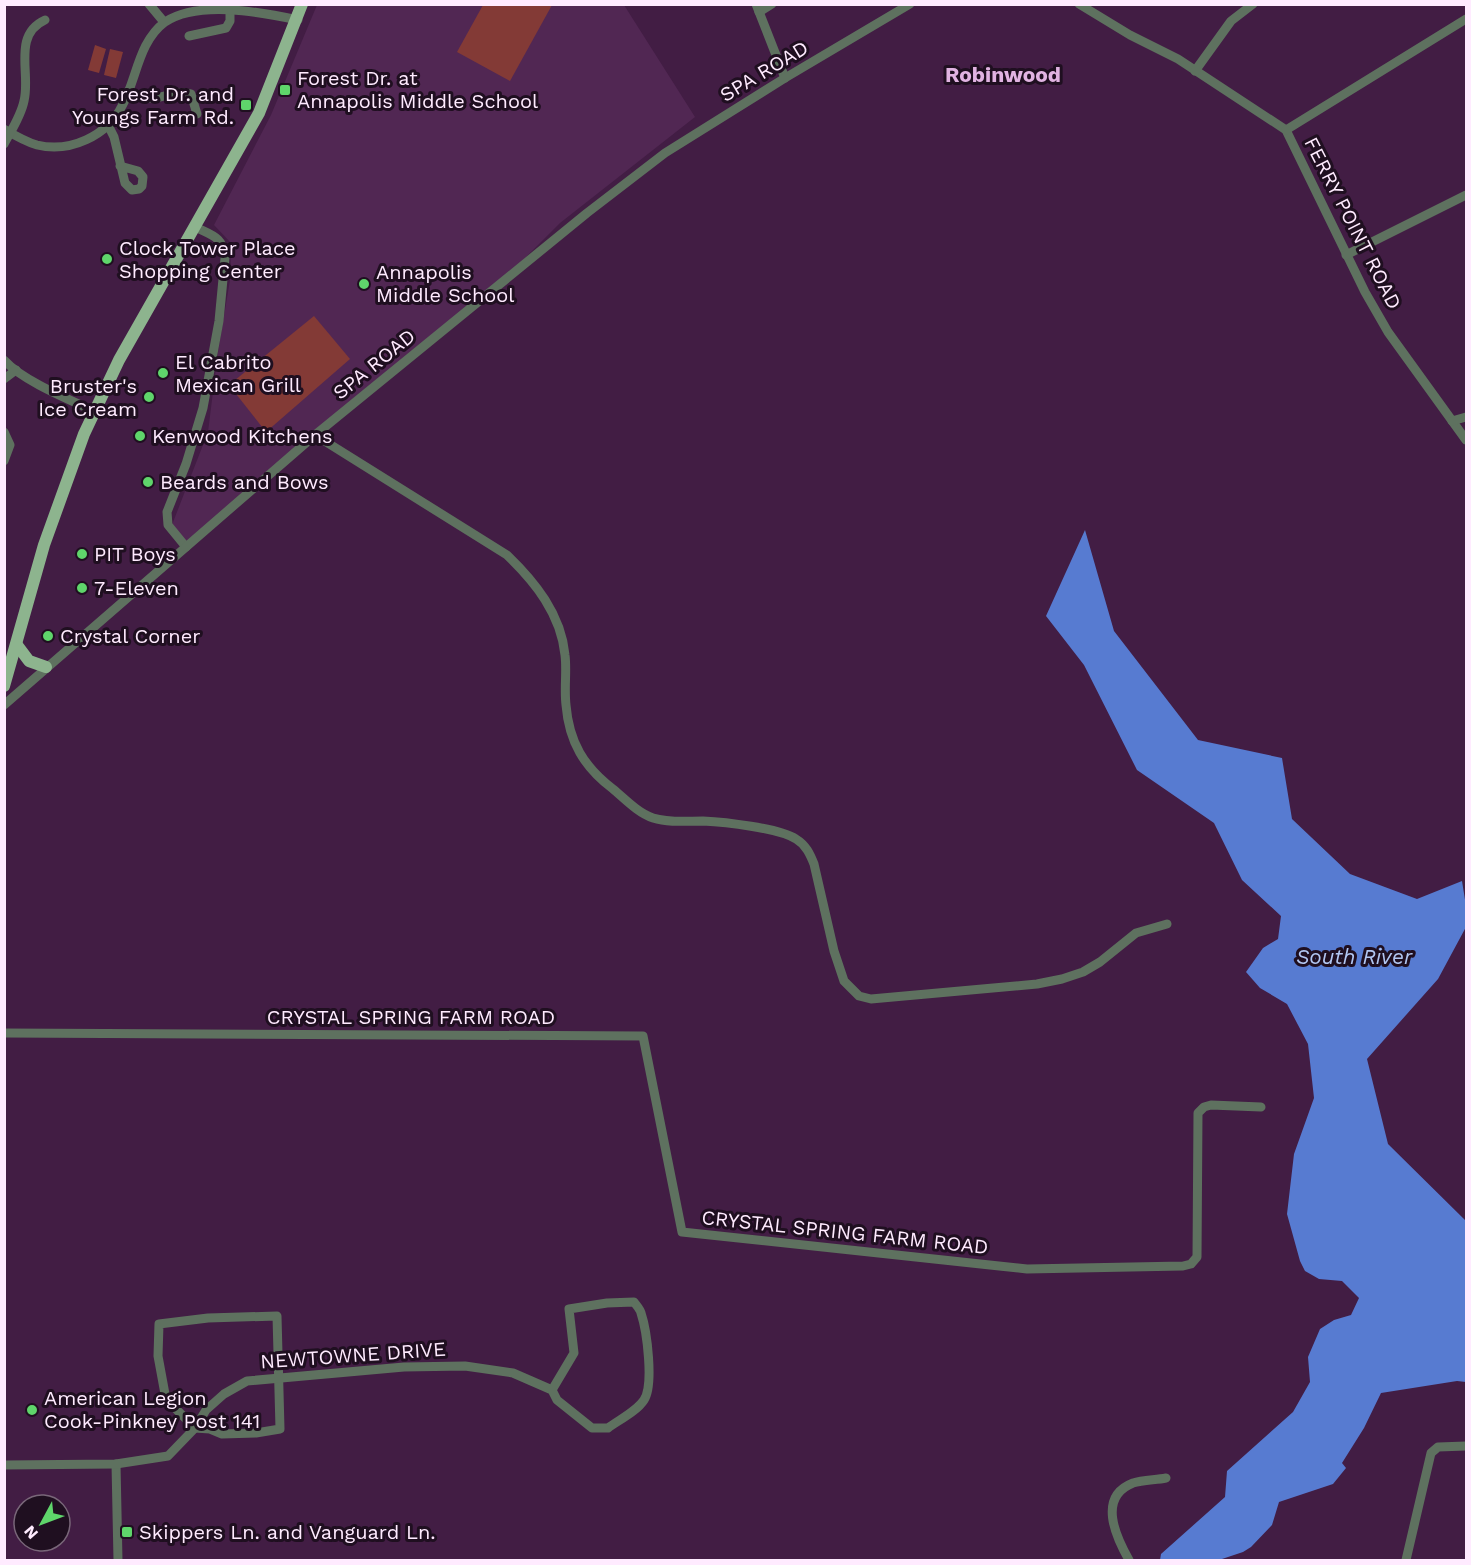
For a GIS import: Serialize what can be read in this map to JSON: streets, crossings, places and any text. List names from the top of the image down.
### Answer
{
  "streets": {
    "street": [
      "SPA ROAD",
      "FERRY POINT ROAD",
      "CRYSTAL SPRING FARM ROAD",
      "NEWTOWNE DRIVE"
    ]
  },
  "districts": ["Robinwood"],
  "water": ["South River"],
  "places": {
    "transit": ["Forest Dr. at Annapolis Middle School", "Forest Dr. and Youngs Farm Rd.", "Skippers Ln. and Vanguard Ln."],
    "other": [
      "Clock Tower Place Shopping Center",
      "Annapolis Middle School",
      "El Cabrito Mexican Grill",
      "Bruster's Ice Cream",
      "Kenwood Kitchens",
      "Beards and Bows",
      "PIT Boys",
      "7-Eleven",
      "Crystal Corner",
      "American Legion Cook-Pinkney Post 141"
    ]
  },
  "north": "bottom left"
}
